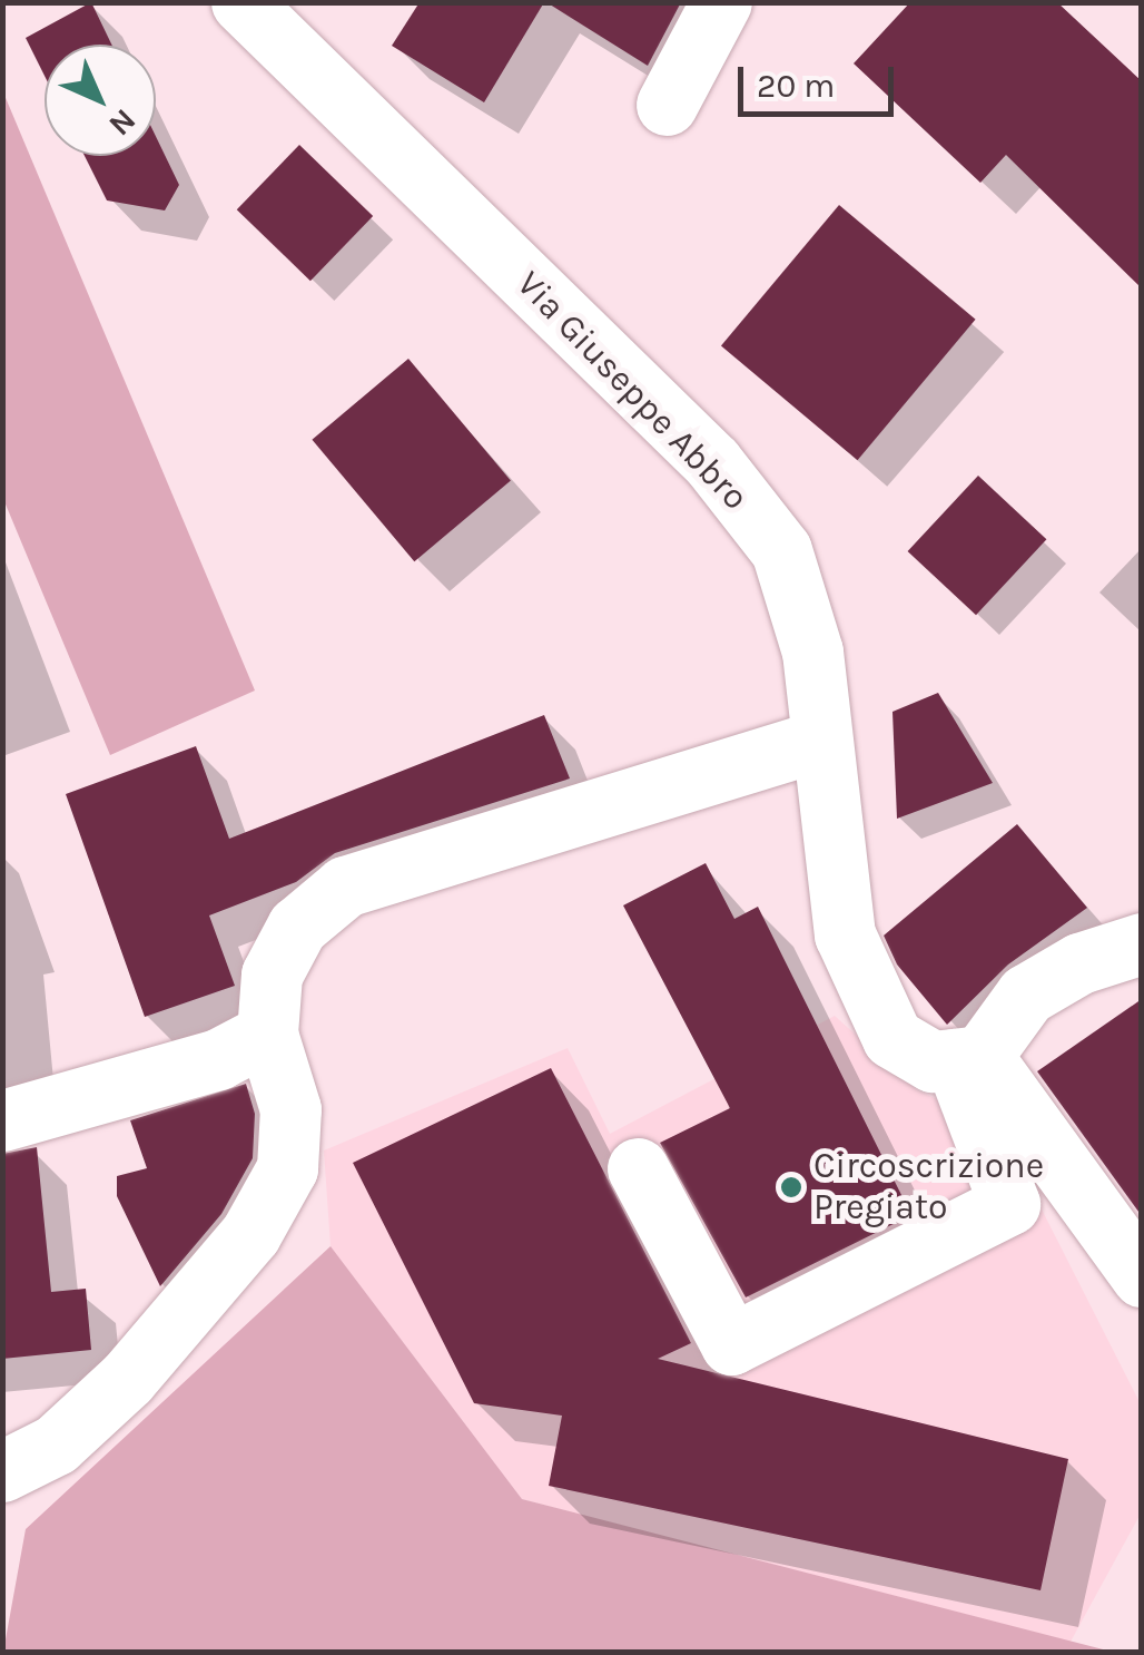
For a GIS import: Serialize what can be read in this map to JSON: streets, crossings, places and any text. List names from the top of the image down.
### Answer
{
  "streets": {
    "street": ["Via Giuseppe Abbro"]
  },
  "places": ["Circoscrizione Pregiato"],
  "scale_bar": "20 m",
  "north": "bottom right"
}
